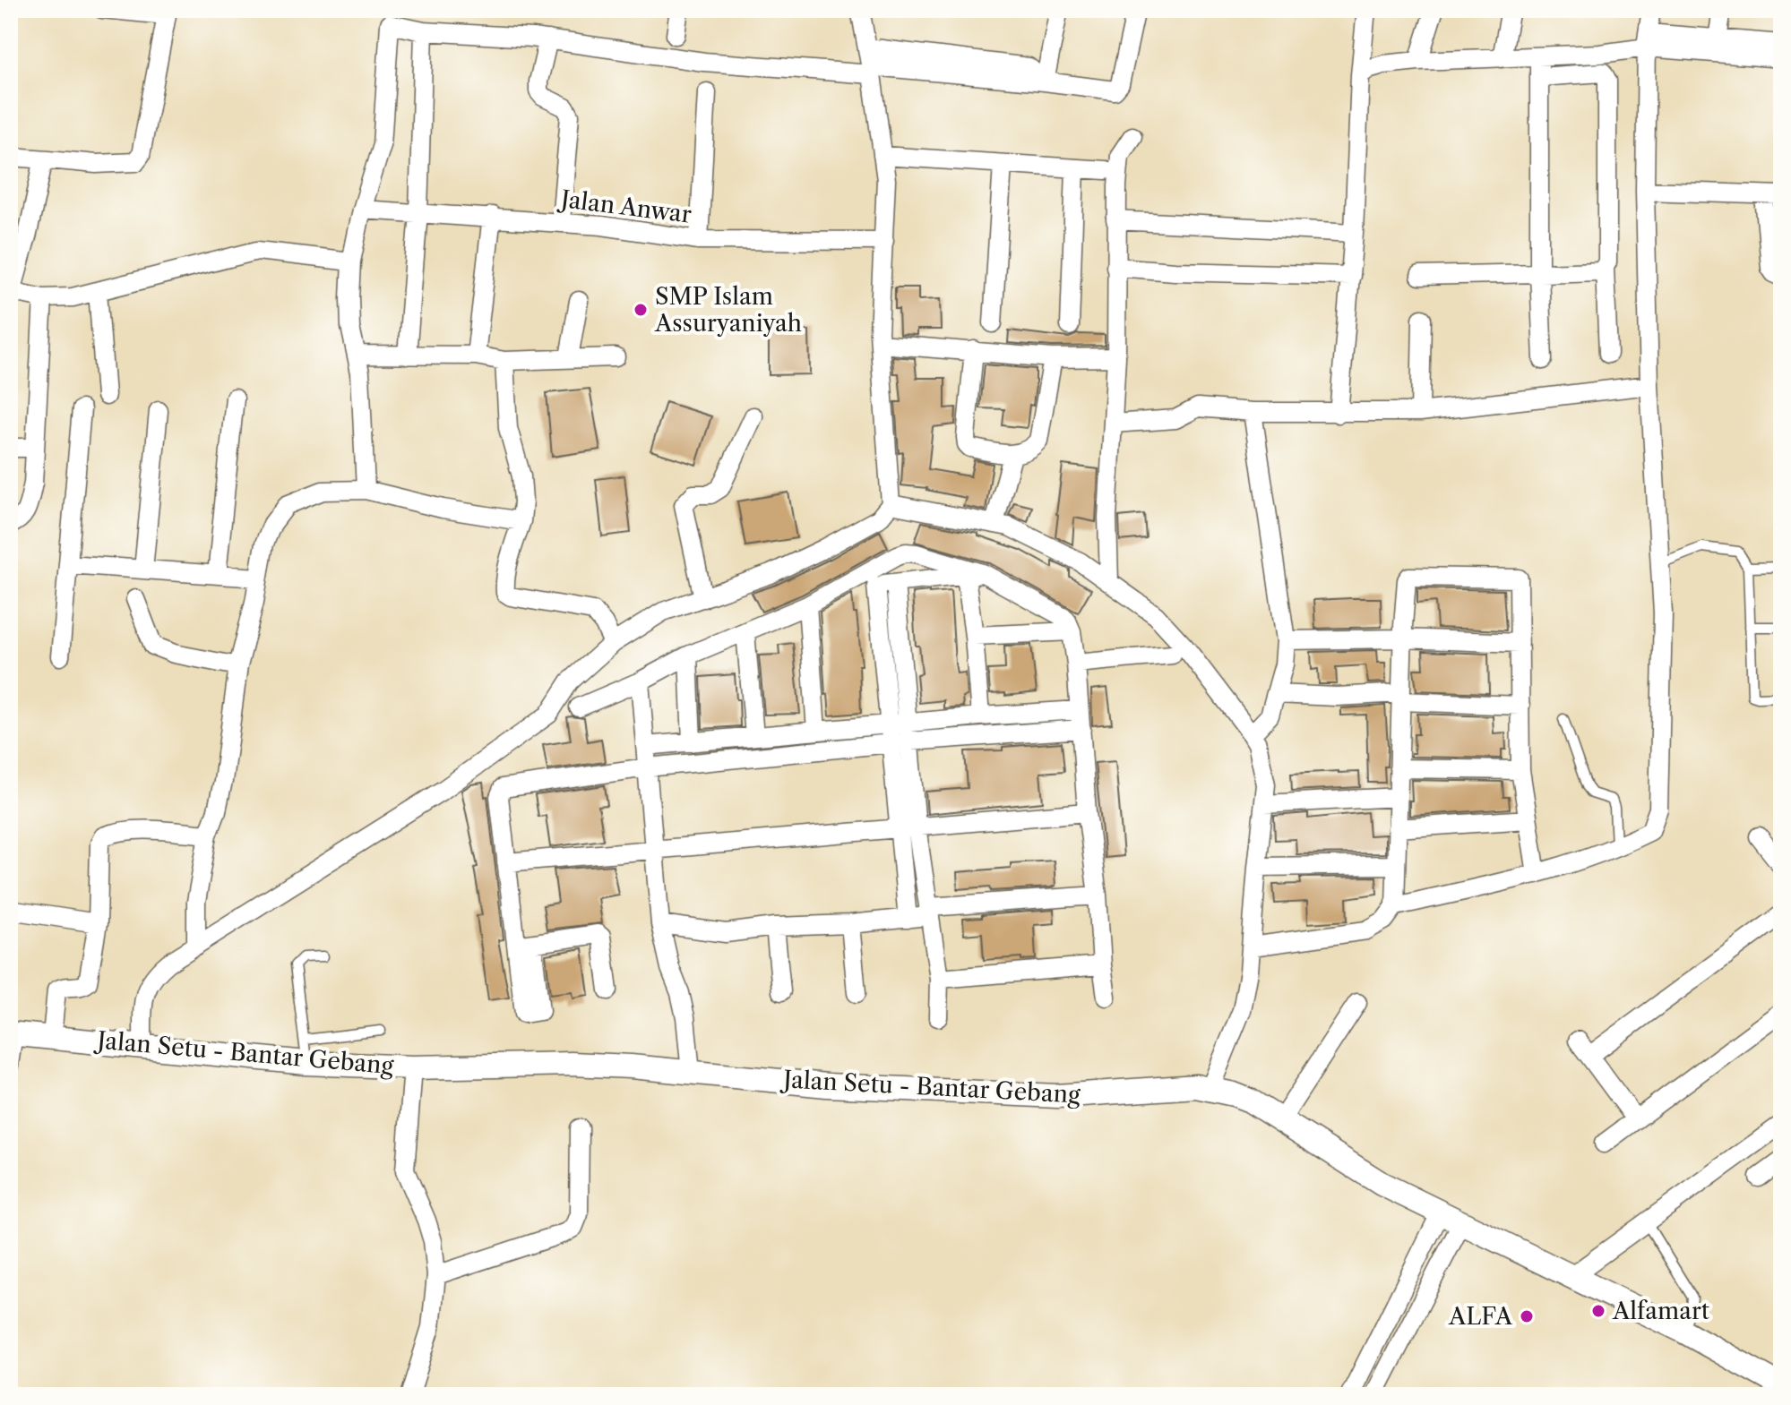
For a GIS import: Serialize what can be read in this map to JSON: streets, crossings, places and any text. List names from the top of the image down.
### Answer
{
  "streets": {
    "main road": ["Jalan Setu - Bantar Gebang"],
    "street": ["Jalan Anwar"]
  },
  "places": ["SMP Islam Assuryaniyah", "Alfamart", "ALFA"]
}
